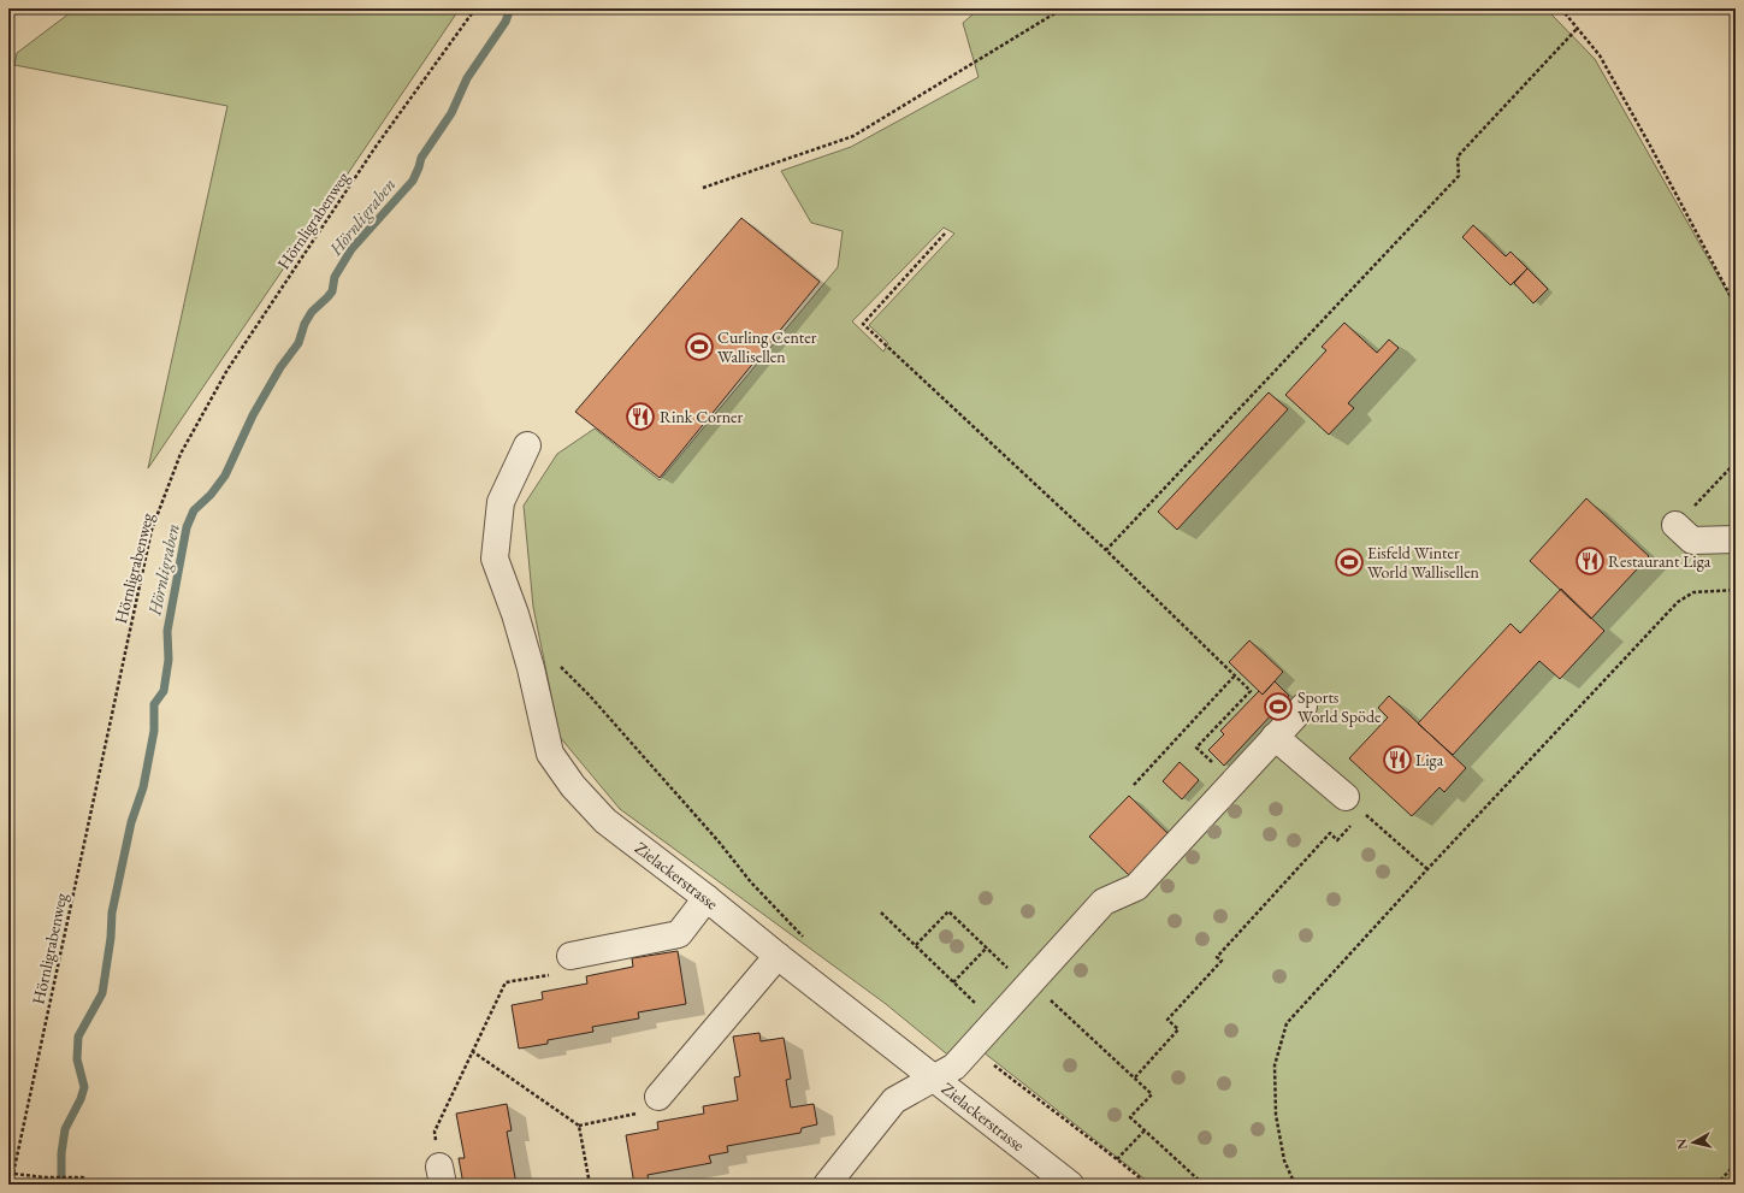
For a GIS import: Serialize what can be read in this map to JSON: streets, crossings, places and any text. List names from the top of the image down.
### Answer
{
  "streets": {
    "street": ["Zielackerstrasse"],
    "path": ["Hörnligrabenweg"]
  },
  "water": ["Hörnligraben"],
  "places": {
    "sports": ["Curling Center Wallisellen", "Eisfeld Winter World Wallisellen", "Sports World Spöde"],
    "restaurant": ["Rink Corner", "Restaurant Liga", "Liga"]
  },
  "north": "left"
}
